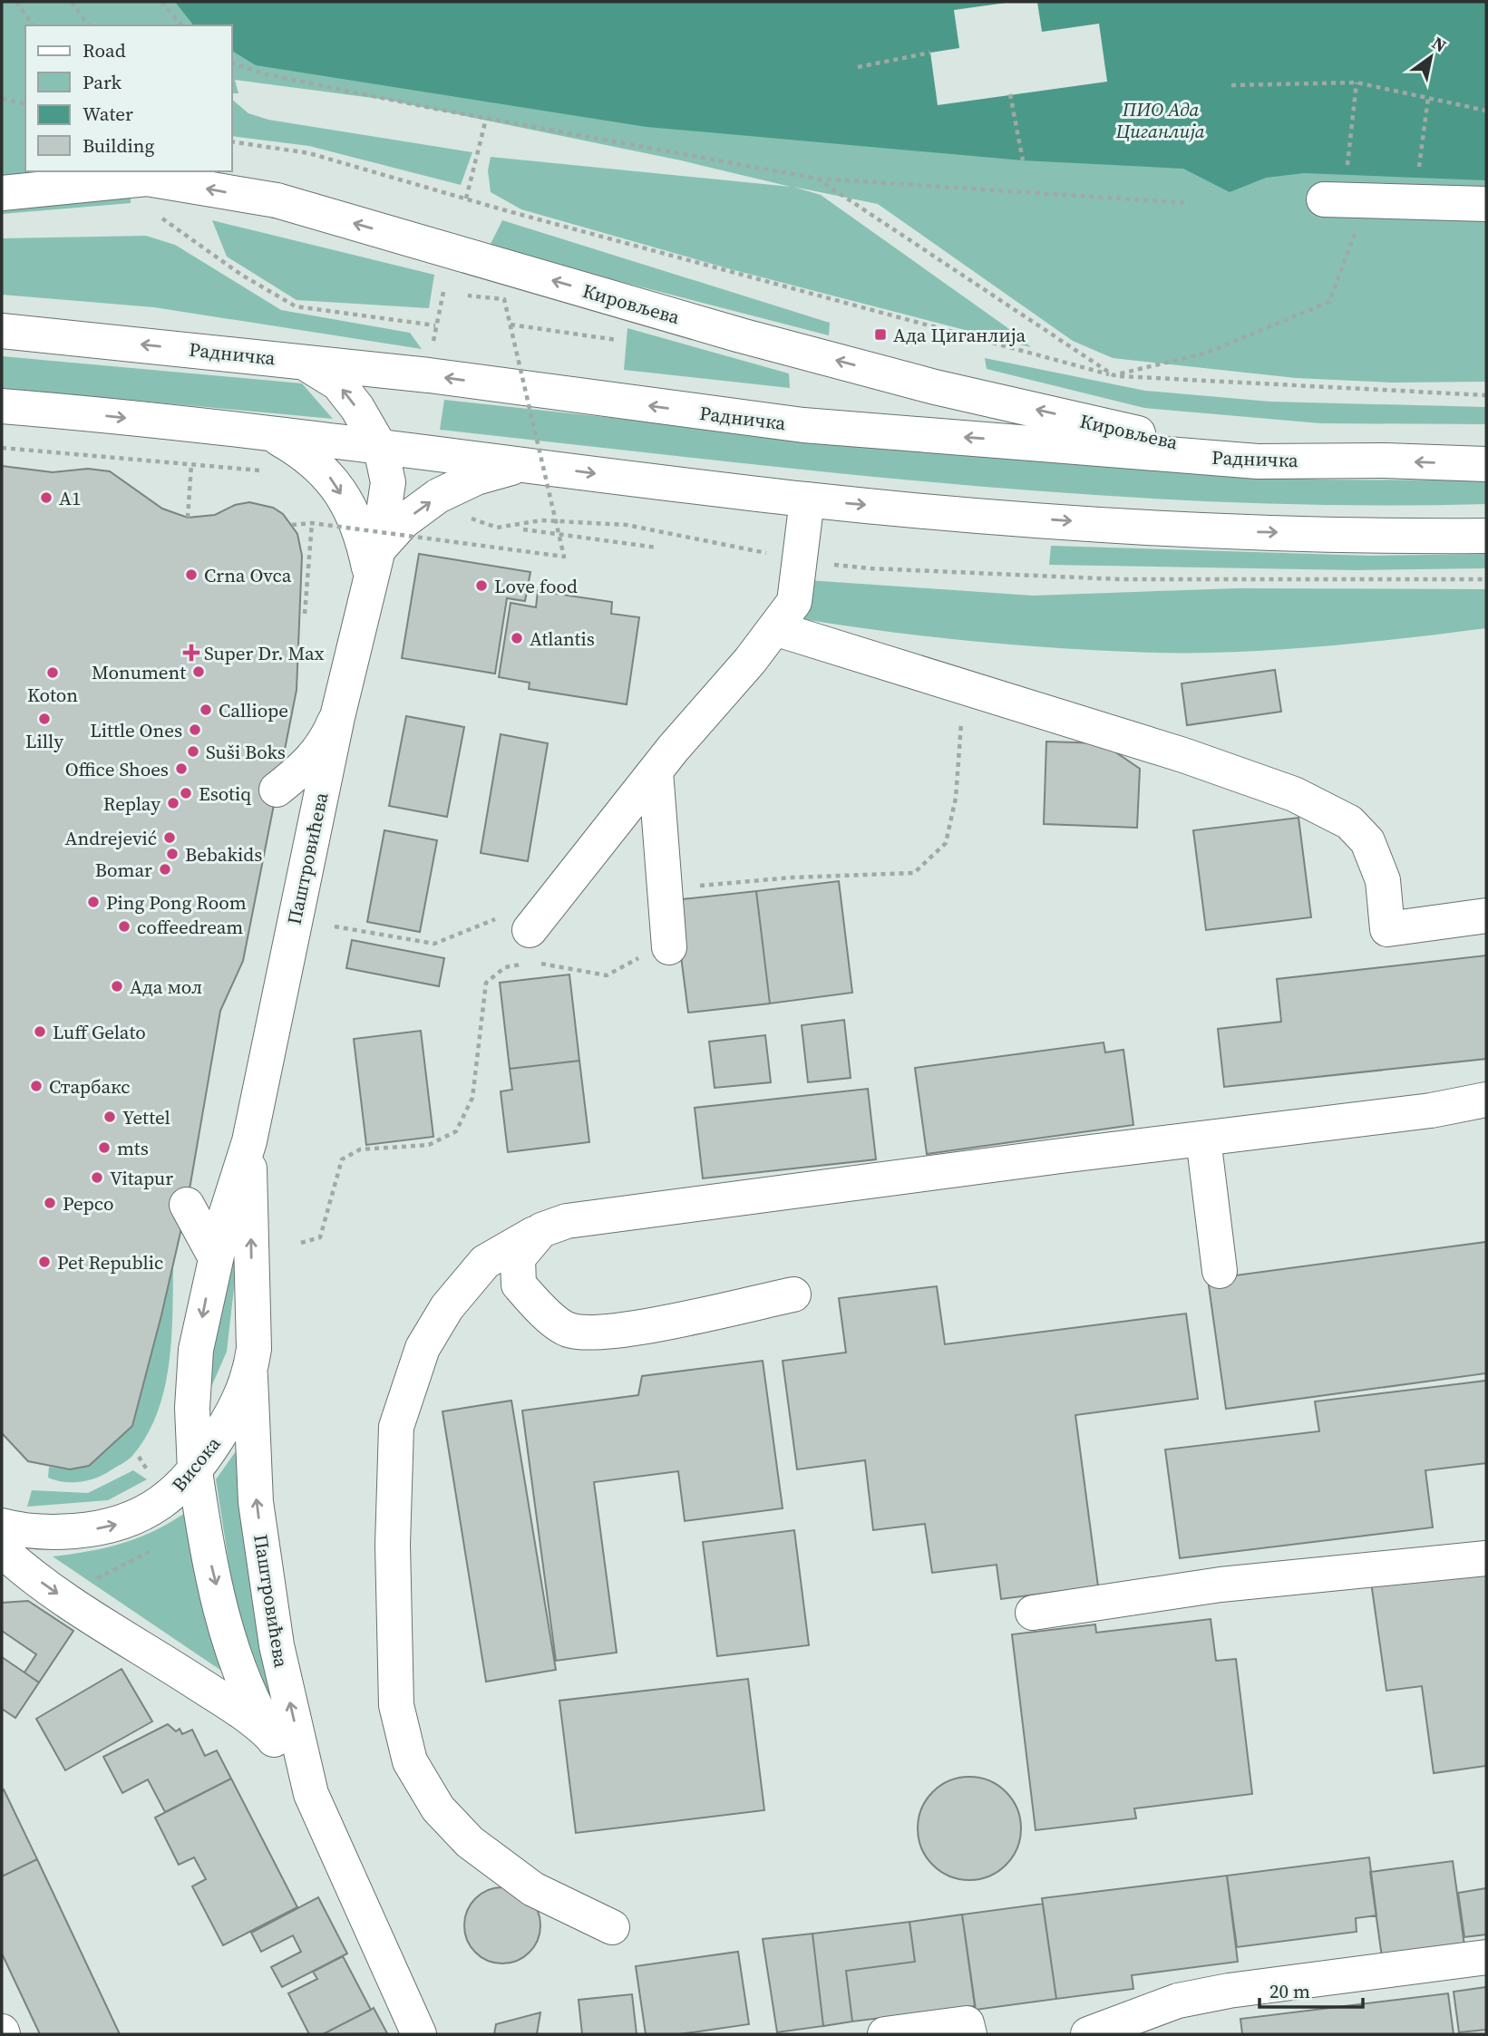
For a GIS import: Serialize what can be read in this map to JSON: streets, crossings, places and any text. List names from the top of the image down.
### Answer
{
  "streets": {
    "main road": [
      "Кировљева",
      "Радничка",
      "Паштровићева",
      "Висока"
    ]
  },
  "crossings": [
    ["Кировљева", "Радничка"],
    ["Паштровићева", "Висока"]
  ],
  "one_way": ["Висока"],
  "parks": ["ПИО Ада Циганлија"],
  "places": {
    "transit": ["Ада Циганлија"],
    "other": [
      "A1",
      "Crna Ovca",
      "Love food",
      "Atlantis",
      "Monument",
      "Koton",
      "Calliope",
      "Lilly",
      "Little Ones",
      "Suši Boks",
      "Office Shoes",
      "Esotiq",
      "Replay",
      "Andrejević",
      "Bebakids",
      "Bomar",
      "Ping Pong Room",
      "coffeedream",
      "Ада мол",
      "Luff Gelato",
      "Старбакс",
      "Yettel",
      "mts",
      "Vitapur",
      "Pepco",
      "Pet Republic"
    ],
    "health": ["Super Dr. Max"]
  },
  "legend": [
    "Road",
    "Park",
    "Water",
    "Building"
  ],
  "scale_bar": "20 m",
  "north": "top right"
}
